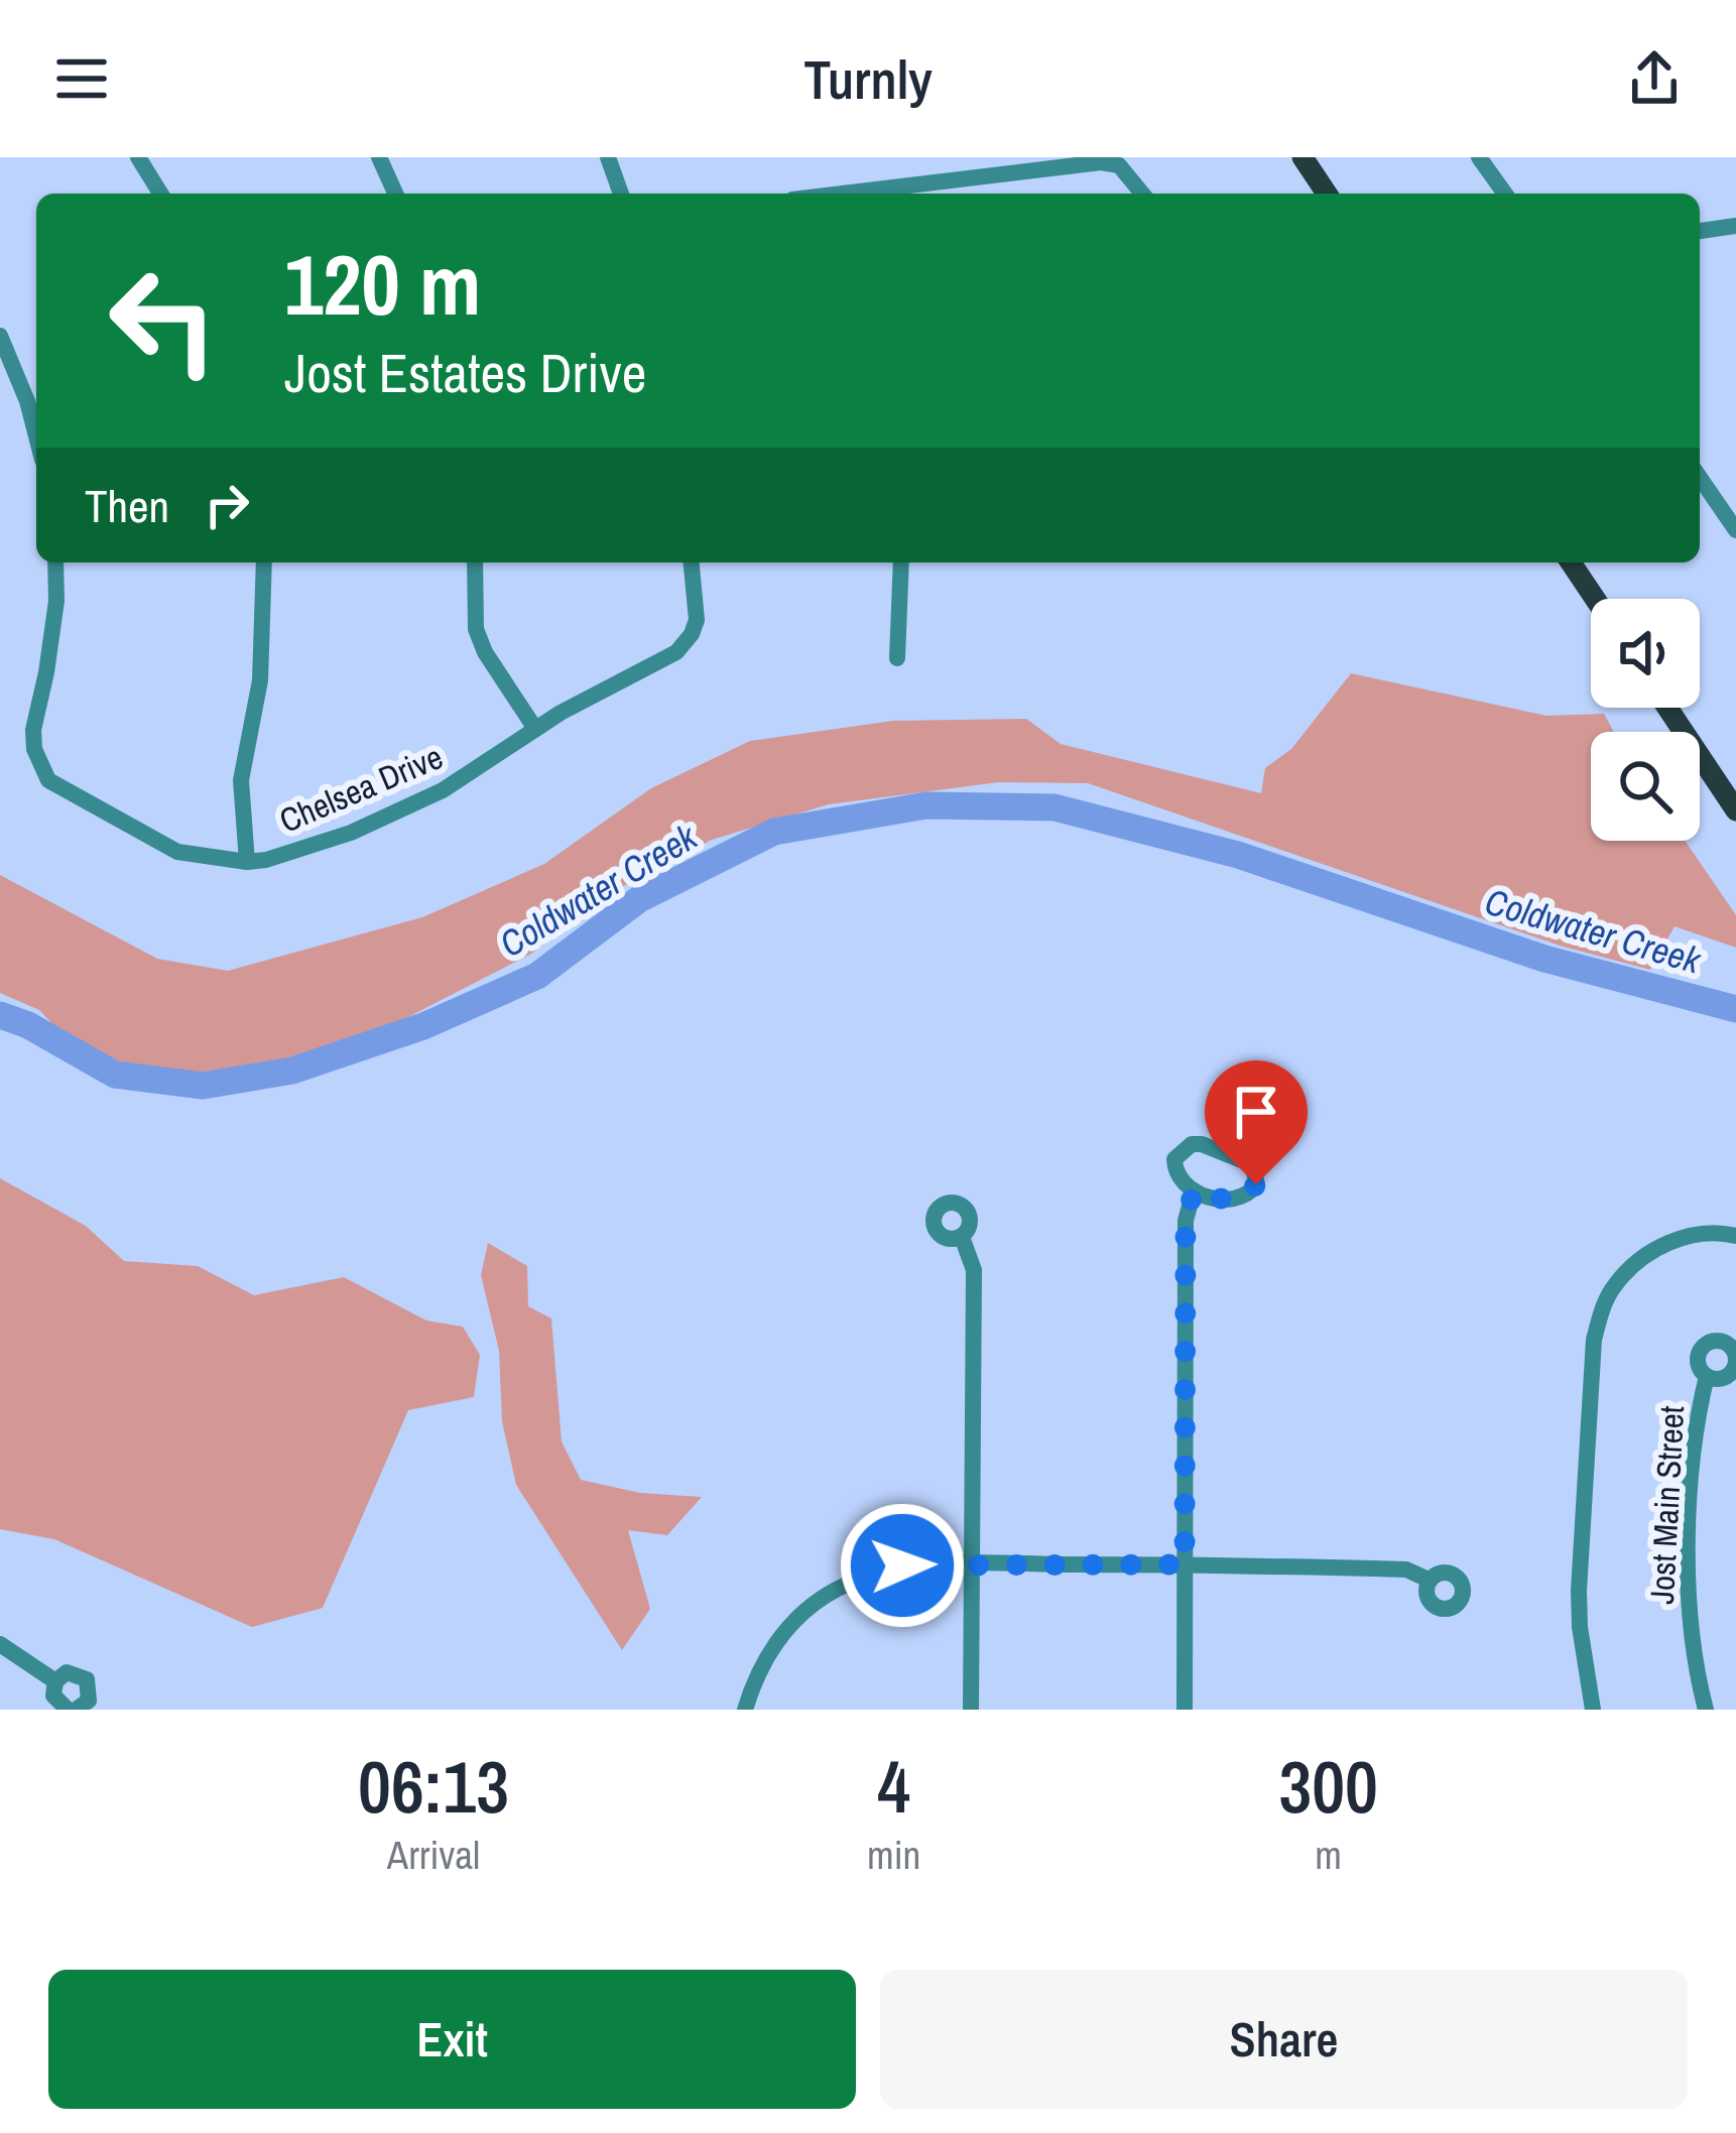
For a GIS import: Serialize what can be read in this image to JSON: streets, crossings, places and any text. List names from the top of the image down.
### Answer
{
  "streets": {
    "street": ["Chelsea Drive", "Jost Main Street"]
  },
  "water": ["Coldwater Creek"],
  "page": {
    "header": "Turnly",
    "turn": ["120 m", "Jost Estates Drive"],
    "then": "Then",
    "eta": [
      "06:13",
      "Arrival",
      "4",
      "min",
      "300",
      "m"
    ],
    "buttons": ["Exit", "Share"]
  }
}
